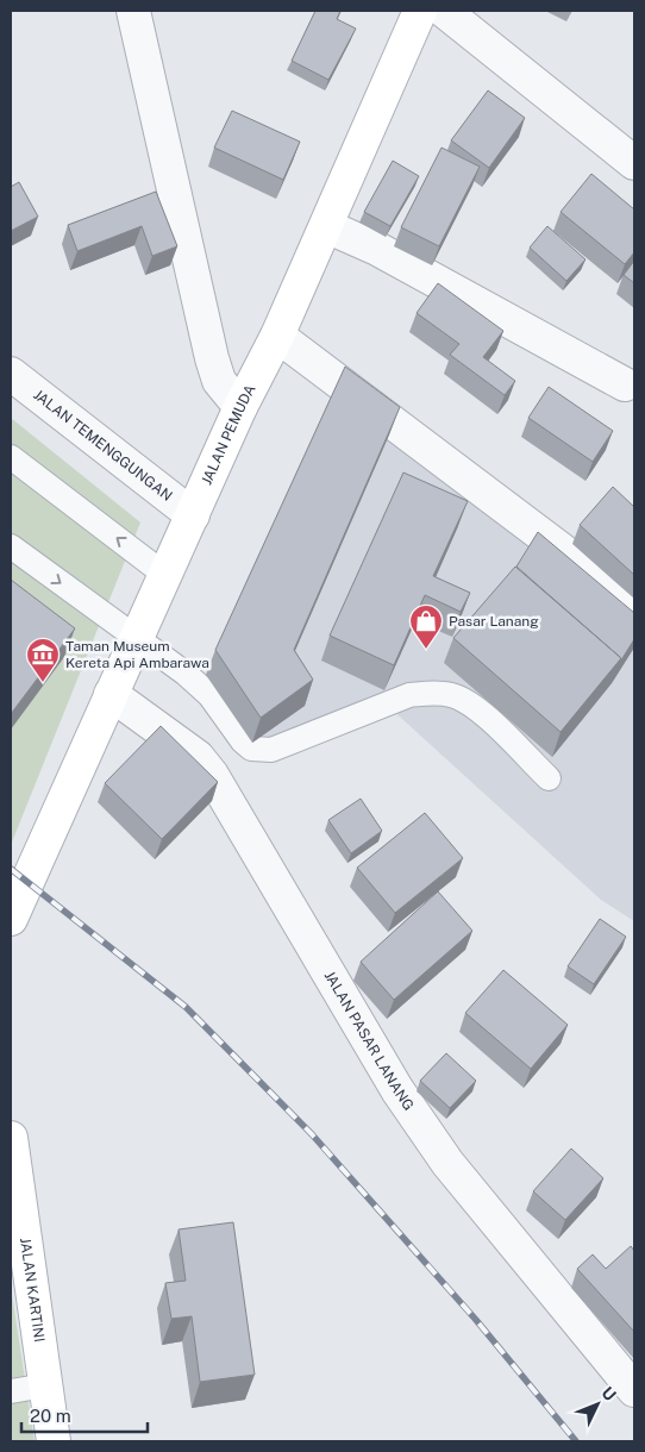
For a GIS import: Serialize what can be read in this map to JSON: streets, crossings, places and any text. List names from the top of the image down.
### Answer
{
  "streets": {
    "main road": ["JALAN PEMUDA", "JALAN KARTINI"],
    "street": ["JALAN TEMENGGUNGAN", "JALAN PASAR LANANG"]
  },
  "crossings": [
    ["JALAN PEMUDA", "JALAN TEMENGGUNGAN"],
    ["JALAN PEMUDA", "JALAN PASAR LANANG"]
  ],
  "places": {
    "shop": ["Pasar Lanang"],
    "museum": ["Taman Museum Kereta Api Ambarawa"]
  },
  "scale_bar": "20 m",
  "north": "top right"
}
